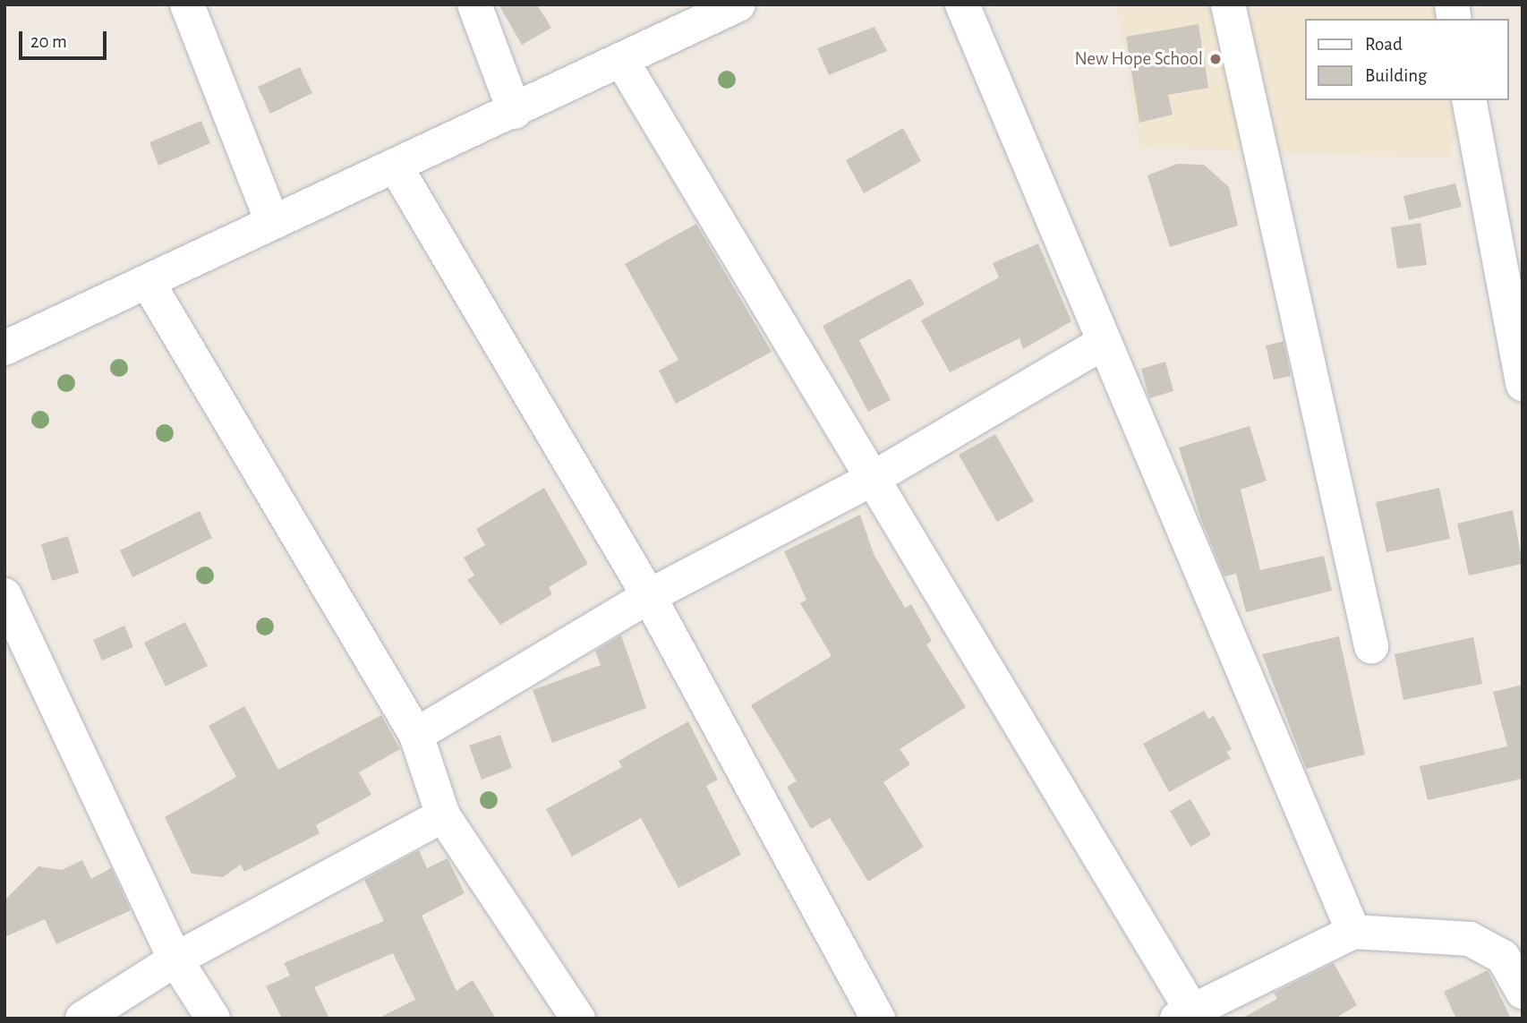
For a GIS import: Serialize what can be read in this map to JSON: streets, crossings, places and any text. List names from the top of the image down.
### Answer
{
  "places": ["New Hope School"],
  "legend": ["Road", "Building"],
  "scale_bar": "20 m"
}
